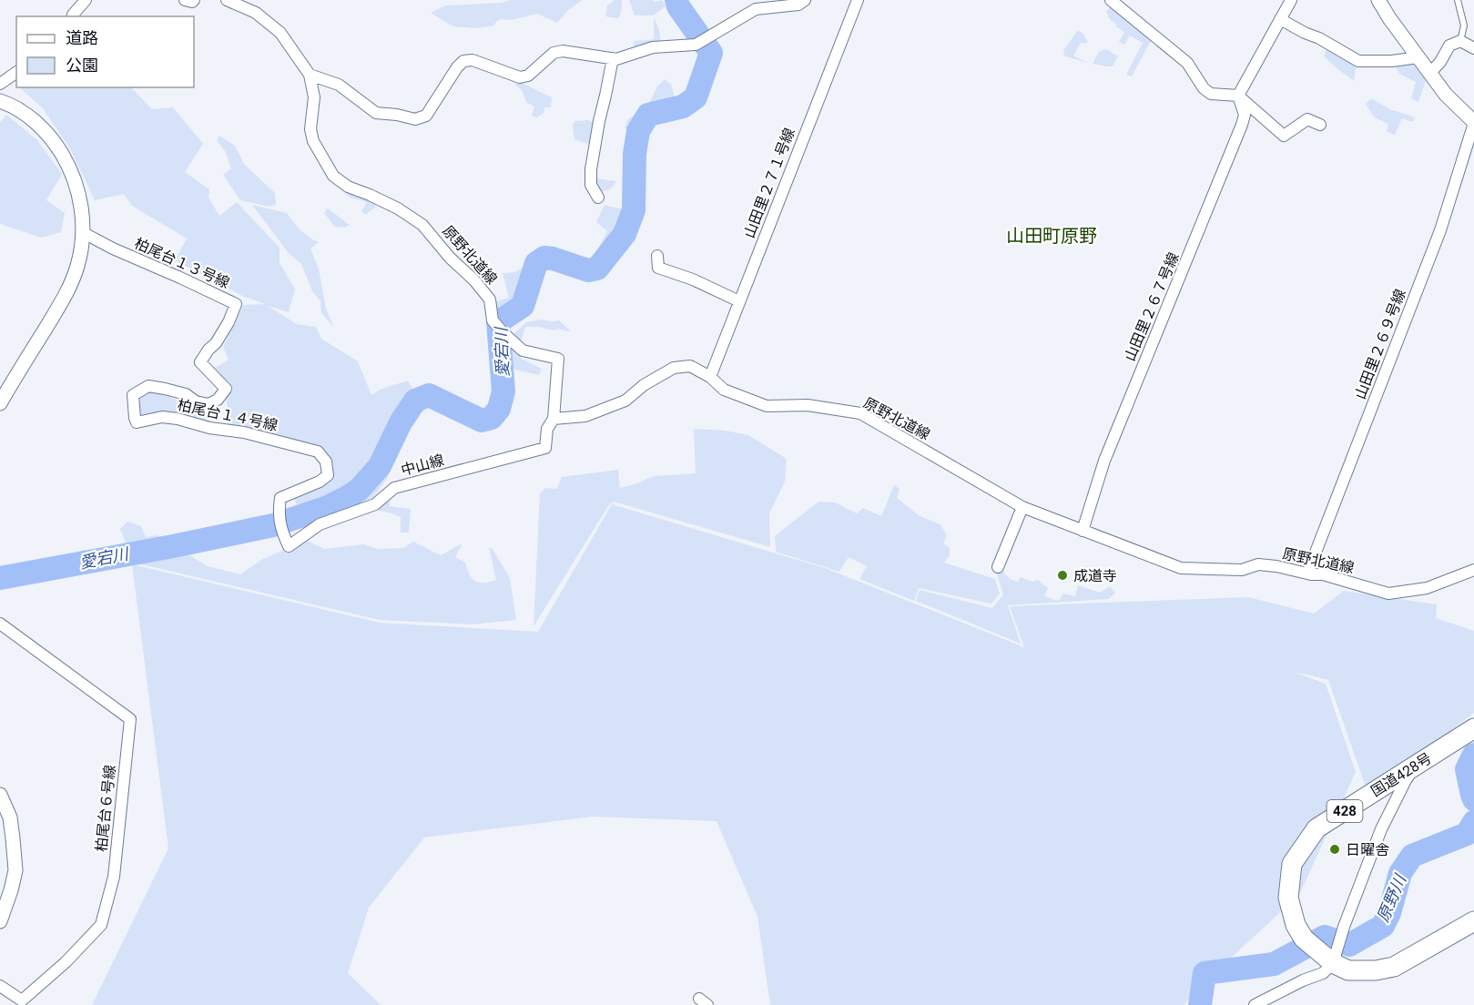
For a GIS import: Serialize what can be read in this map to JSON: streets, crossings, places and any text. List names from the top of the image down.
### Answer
{
  "streets": {
    "highway": ["国道428号", "428"],
    "street": [
      "山田里２７１号線",
      "原野北道線",
      "柏尾台１３号線",
      "山田里２６７号線",
      "山田里２６９号線",
      "柏尾台１４号線",
      "中山線",
      "柏尾台６号線"
    ]
  },
  "crossings": [
    ["山田里２７１号線", "原野北道線"],
    ["原野北道線", "山田里２６７号線"],
    ["原野北道線", "山田里２６９号線"],
    ["原野北道線", "中山線"],
    ["柏尾台１３号線", "柏尾台１４号線"],
    ["柏尾台１４号線", "中山線"]
  ],
  "districts": ["山田町原野"],
  "water": ["愛宕川", "原野川"],
  "places": ["成道寺", "日曜舎"],
  "legend": ["道路", "公園"]
}
